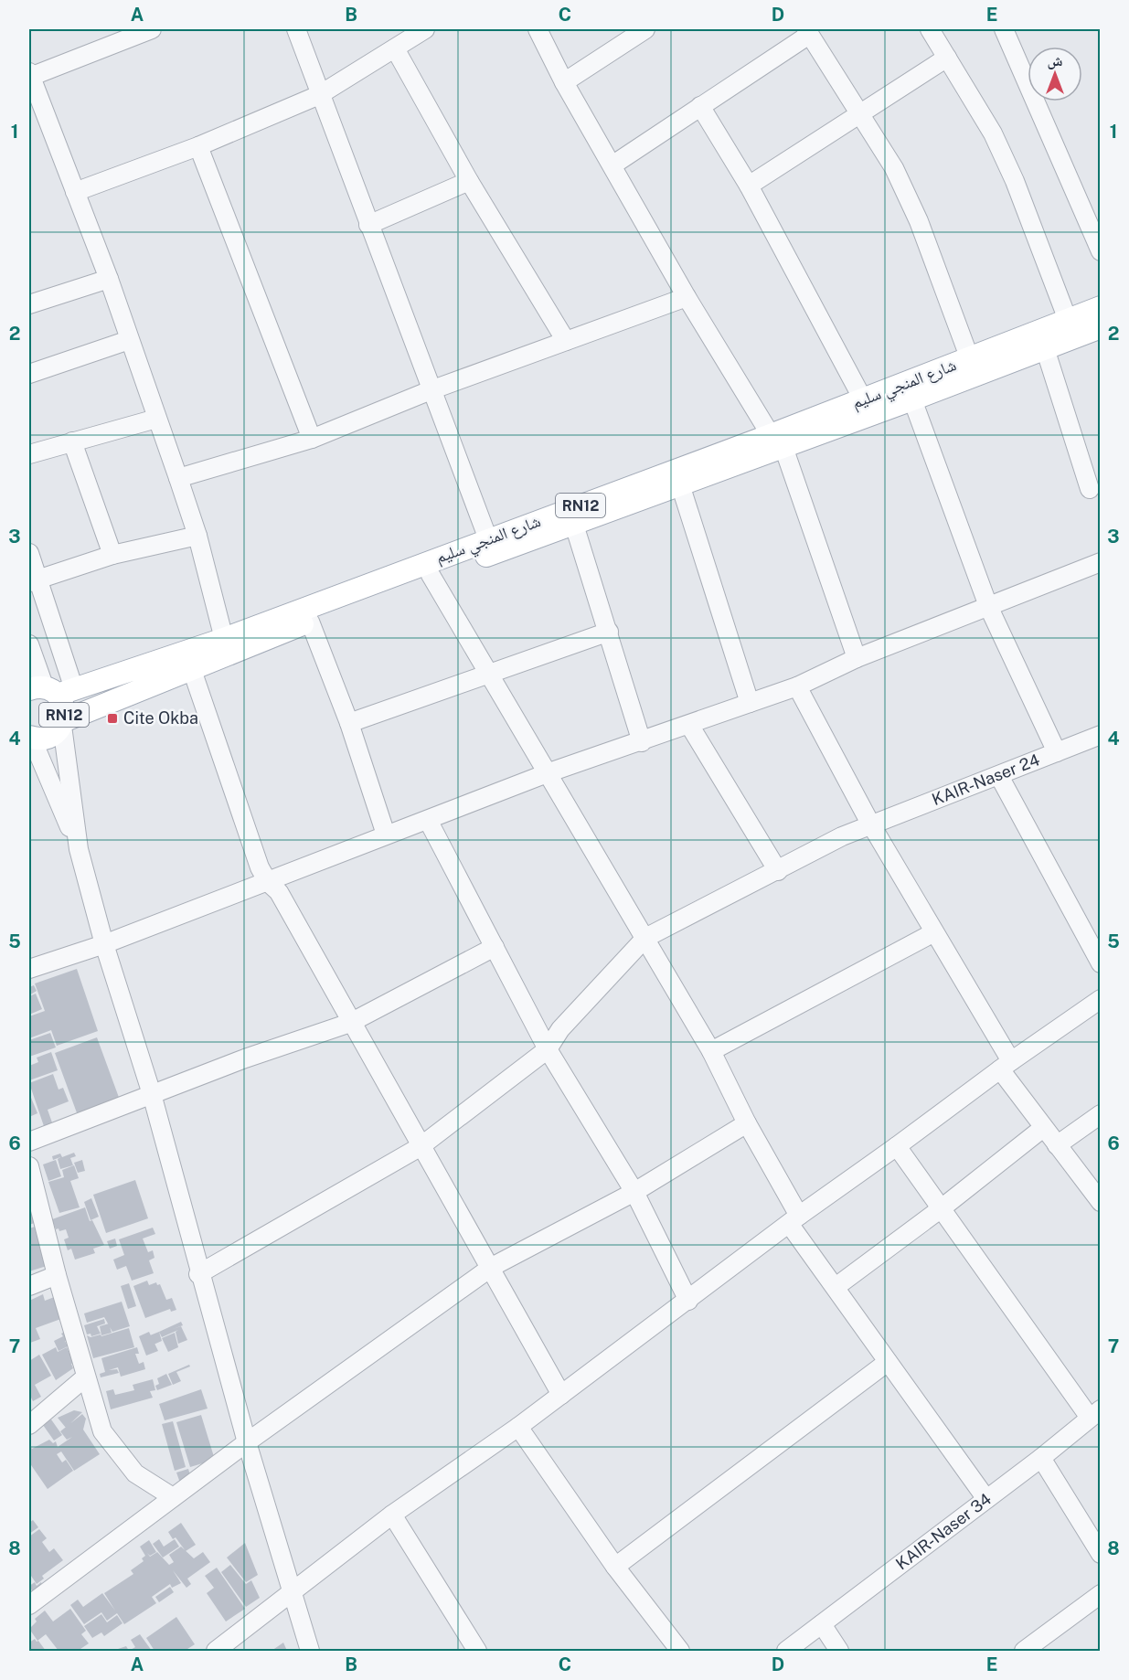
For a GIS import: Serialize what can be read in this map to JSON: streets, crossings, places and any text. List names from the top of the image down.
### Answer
{
  "streets": {
    "main road": ["شارع المنجي سليم", "RN12"],
    "street": ["KAIR-Naser 24", "KAIR-Naser 34"]
  },
  "crossings": [
    ["شارع المنجي سليم", "RN12"]
  ],
  "places": {
    "transit": ["Cite Okba"]
  },
  "north": "top",
  "grid": {
    "columns": [
      "A",
      "B",
      "C",
      "D",
      "E"
    ],
    "rows": [
      "1",
      "2",
      "3",
      "4",
      "5",
      "6",
      "7",
      "8"
    ]
  }
}
